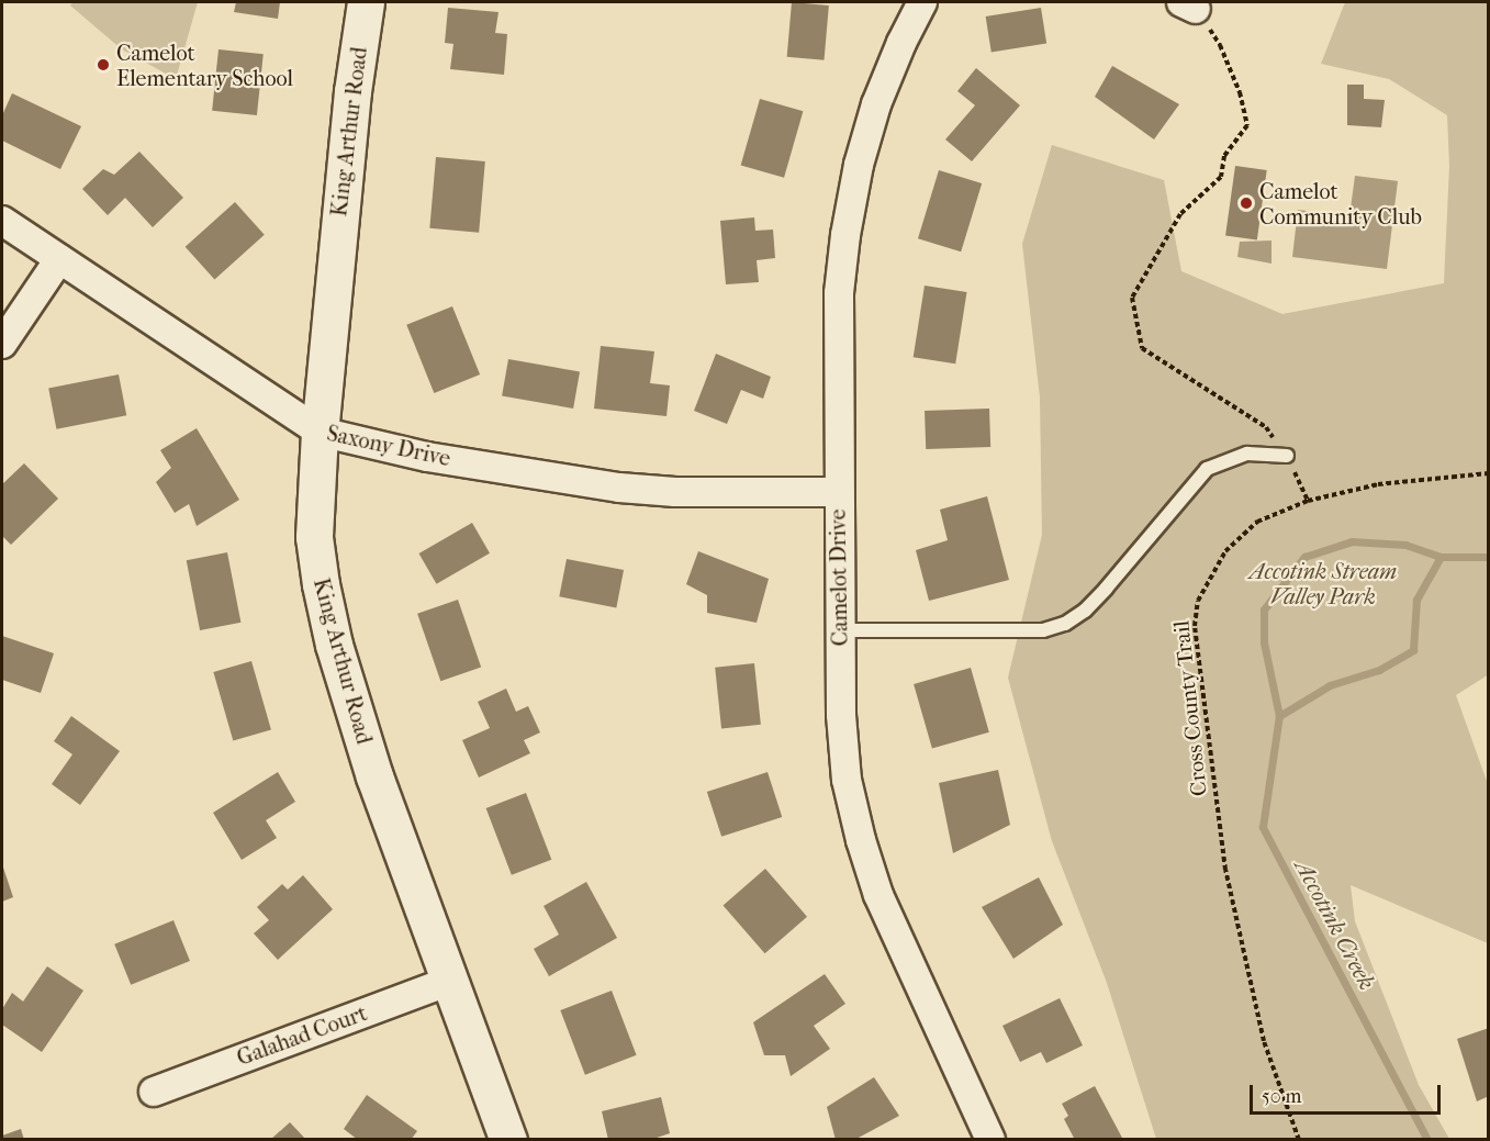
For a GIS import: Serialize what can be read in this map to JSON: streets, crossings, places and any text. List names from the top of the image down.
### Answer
{
  "streets": {
    "street": [
      "King Arthur Road",
      "Saxony Drive",
      "Camelot Drive",
      "Galahad Court"
    ],
    "path": ["Cross County Trail"]
  },
  "crossings": [
    ["King Arthur Road", "Saxony Drive"],
    ["King Arthur Road", "Galahad Court"],
    ["Saxony Drive", "Camelot Drive"]
  ],
  "water": ["Accotink Creek"],
  "parks": ["Accotink Stream Valley Park"],
  "places": ["Camelot Elementary School", "Camelot Community Club"],
  "scale_bar": "50 m"
}
